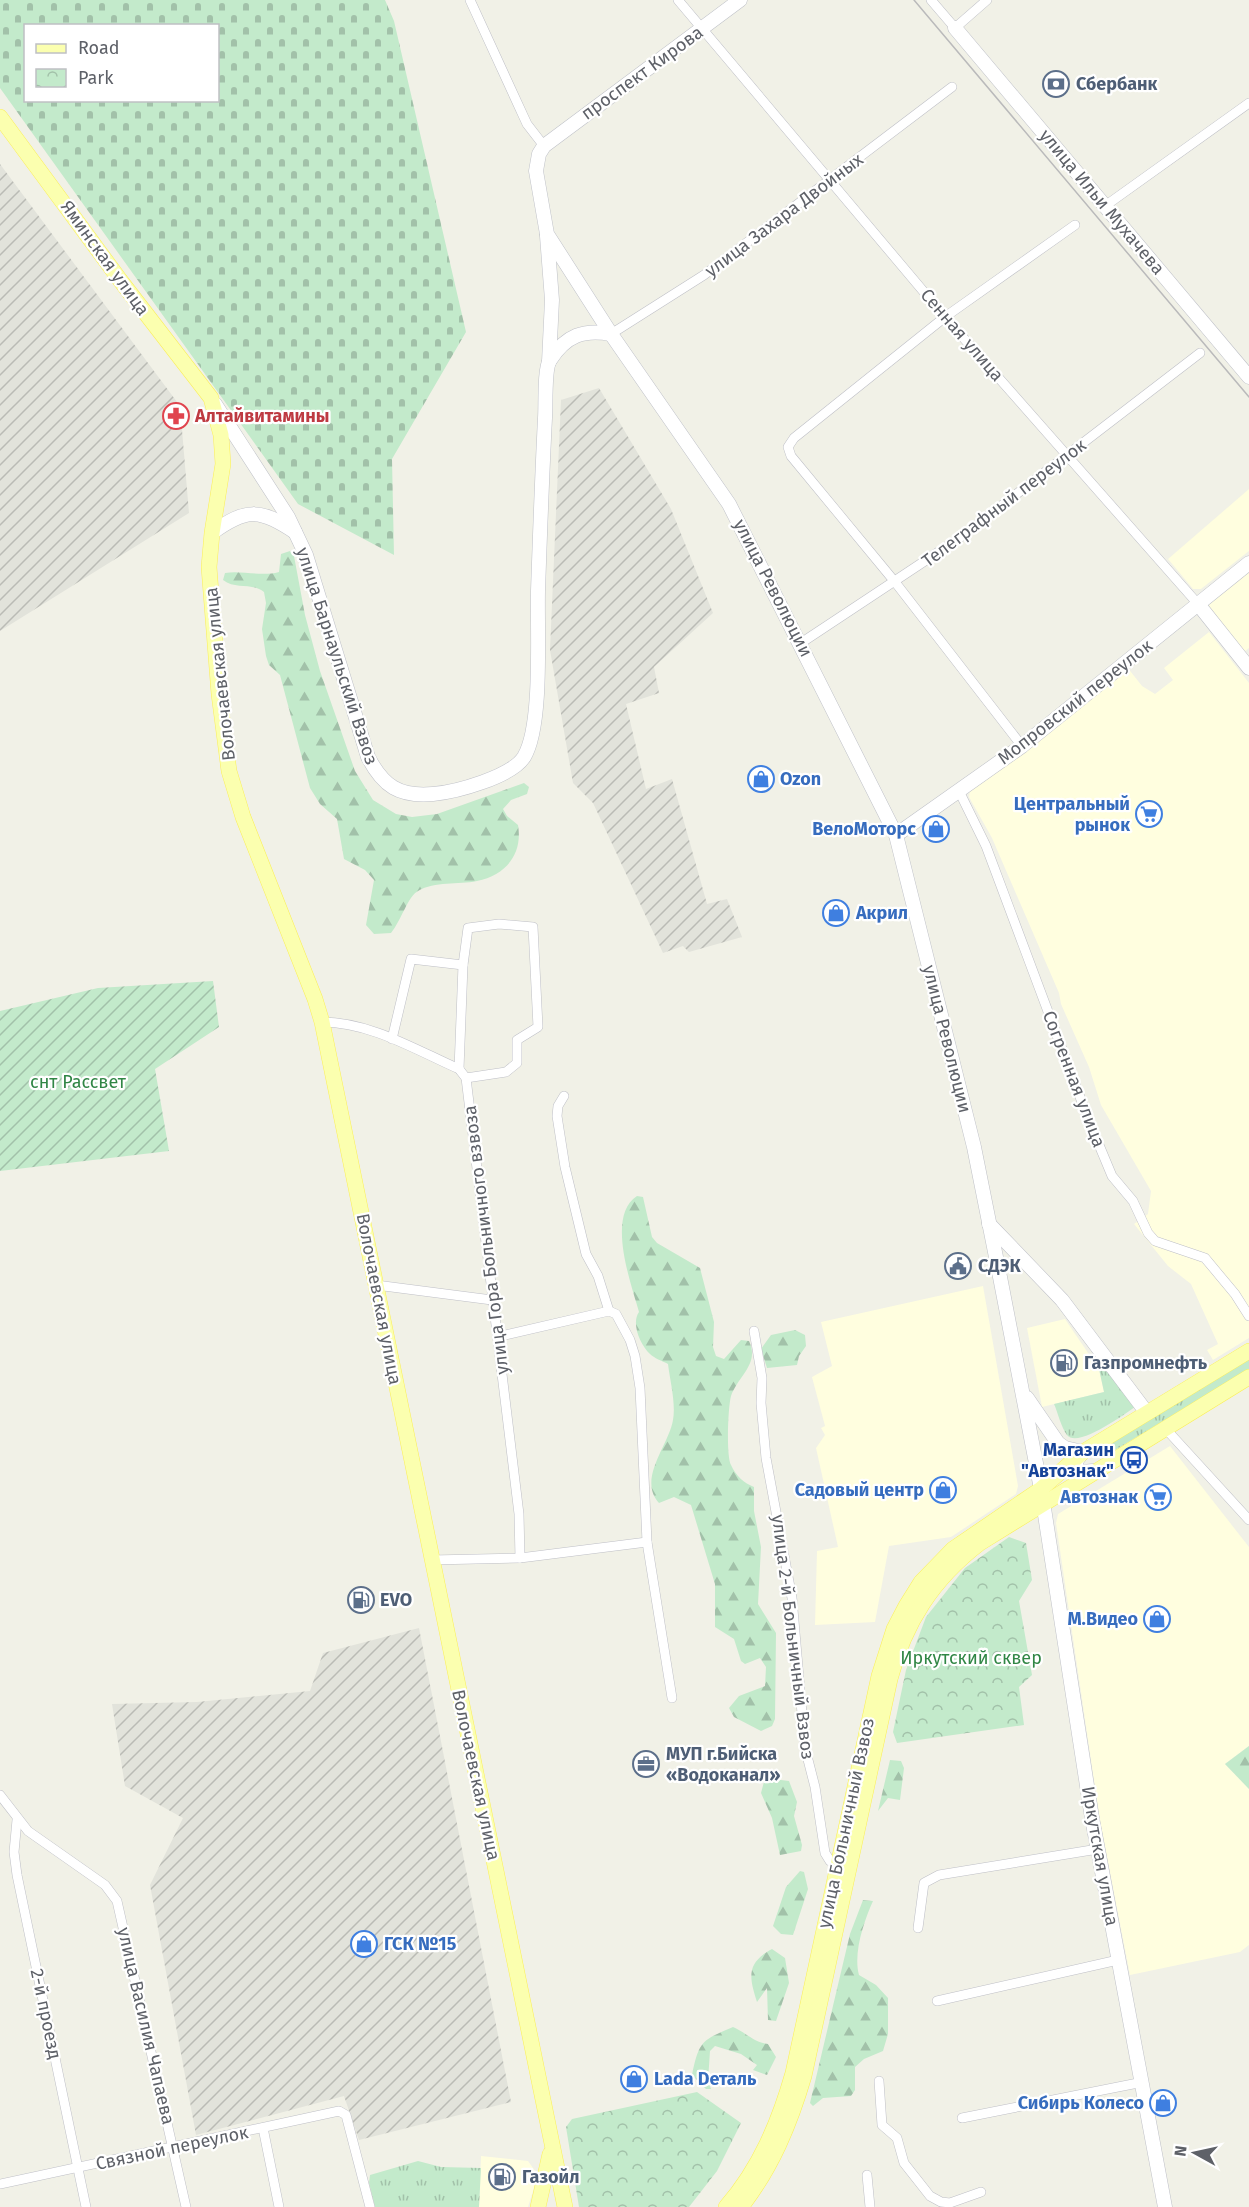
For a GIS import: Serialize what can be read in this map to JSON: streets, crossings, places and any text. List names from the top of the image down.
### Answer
{
  "streets": {
    "main road": [
      "проспект Кирова",
      "улица Ильи Мухачева",
      "Яминская улица",
      "Сенная улица",
      "улица Революции",
      "улица Барнаульский Взвоз",
      "Волочаевская улица",
      "Мопровский переулок",
      "улица Больничный Взвоз",
      "Иркутская улица"
    ],
    "street": [
      "улица Захара Двойных",
      "Телеграфный переулок",
      "Согренная улица",
      "улица Гора Больничного взвоза",
      "улица 2-й Больничный Взвоз",
      "2-й проезд",
      "улица Василия Чапаева",
      "Связной переулок"
    ]
  },
  "crossings": [
    ["проспект Кирова", "Сенная улица"],
    ["проспект Кирова", "улица Революции"],
    ["улица Захара Двойных", "Сенная улица"],
    ["улица Захара Двойных", "улица Революции"],
    ["Яминская улица", "улица Барнаульский Взвоз"],
    ["Яминская улица", "Волочаевская улица"],
    ["Сенная улица", "Телеграфный переулок"],
    ["Сенная улица", "Мопровский переулок"],
    ["Телеграфный переулок", "улица Революции"],
    ["улица Революции", "улица Барнаульский Взвоз"],
    ["улица Революции", "Мопровский переулок"],
    ["улица Революции", "улица Больничный Взвоз"],
    ["улица Революции", "Иркутская улица"],
    ["улица Барнаульский Взвоз", "Волочаевская улица"],
    ["Мопровский переулок", "Согренная улица"],
    ["улица 2-й Больничный Взвоз", "улица Больничный Взвоз"],
    ["улица Больничный Взвоз", "Иркутская улица"],
    ["2-й проезд", "улица Василия Чапаева"],
    ["2-й проезд", "Связной переулок"],
    ["улица Василия Чапаева", "Связной переулок"]
  ],
  "parks": ["снт Рассвет", "Иркутский сквер"],
  "places": {
    "bank": ["Сбербанк"],
    "pharmacy": ["Алтайвитамины"],
    "shop": [
      "Ozon",
      "ВелоМоторс",
      "Акрил",
      "Садовый центр",
      "М.Видео",
      "ГСК №15",
      "Lada Dеталь",
      "Сибирь Колесо"
    ],
    "supermarket": ["Центральный рынок", "Автознак"],
    "public building": ["СДЭК"],
    "fuel station": ["Газпромнефть", "EVO", "Газойл"],
    "bus stop": ["Магазин \"Автознак\""],
    "office": ["МУП г.Бийска «Водоканал»"]
  },
  "legend": ["Road", "Park"],
  "north": "left"
}
